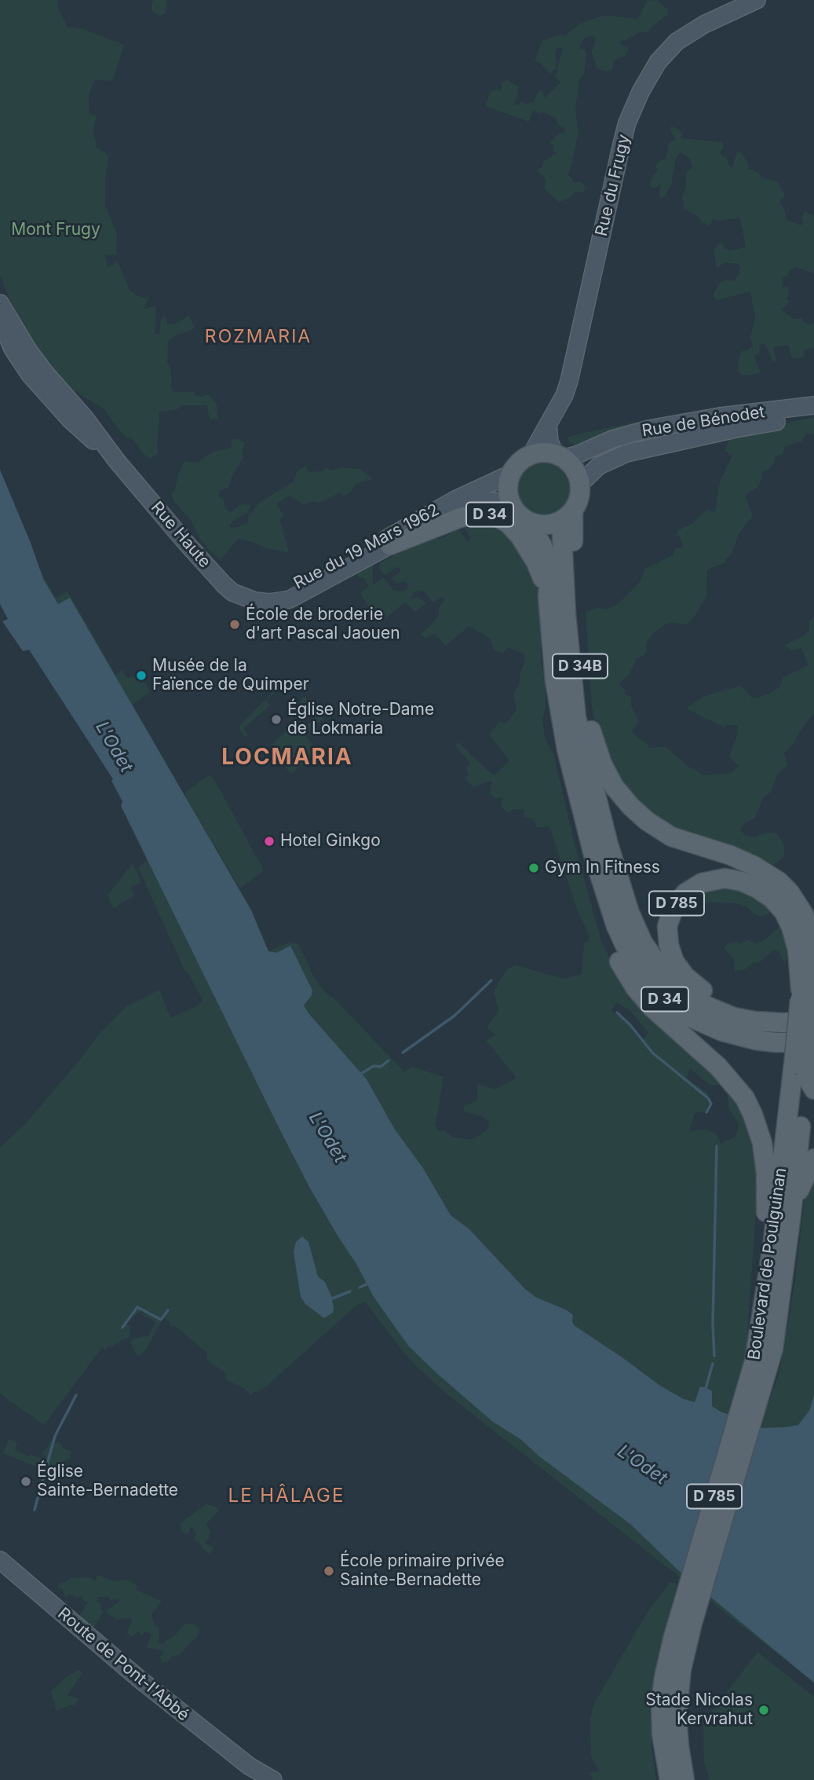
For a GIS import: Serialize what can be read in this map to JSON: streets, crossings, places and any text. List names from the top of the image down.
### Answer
{
  "streets": {
    "main road": [
      "Rue du Frugy",
      "Rue de Bénodet",
      "D 34",
      "Rue Haute",
      "Rue du 19 Mars 1962",
      "D 34B",
      "D 785",
      "Boulevard de Poulguinan",
      "Route de Pont-l'Abbé"
    ]
  },
  "crossings": [
    ["Rue du Frugy", "Rue de Bénodet"],
    ["Rue du Frugy", "D 34"],
    ["Rue du Frugy", "Rue du 19 Mars 1962"],
    ["Rue du Frugy", "D 34B"],
    ["Rue de Bénodet", "D 34"],
    ["Rue de Bénodet", "Rue du 19 Mars 1962"],
    ["Rue de Bénodet", "D 34B"],
    ["D 34", "Rue Haute"],
    ["D 34", "Rue du 19 Mars 1962"],
    ["D 34", "D 34B"],
    ["D 34", "D 785"],
    ["Rue Haute", "Rue du 19 Mars 1962"],
    ["Rue du 19 Mars 1962", "D 34B"],
    ["D 34B", "D 785"],
    ["D 34B", "Boulevard de Poulguinan"],
    ["D 785", "Boulevard de Poulguinan"]
  ],
  "districts": ["ROZMARIA", "LOCMARIA", "LE HÂLAGE"],
  "water": ["L'Odet"],
  "parks": ["Mont Frugy"],
  "places": [
    "École de broderie d'art Pascal Jaouen",
    "Musée de la Faïence de Quimper",
    "Église Notre-Dame de Lokmaria",
    "Hotel Ginkgo",
    "Gym In Fitness",
    "Église Sainte-Bernadette",
    "École primaire privée Sainte-Bernadette",
    "Stade Nicolas Kervrahut"
  ]
}
